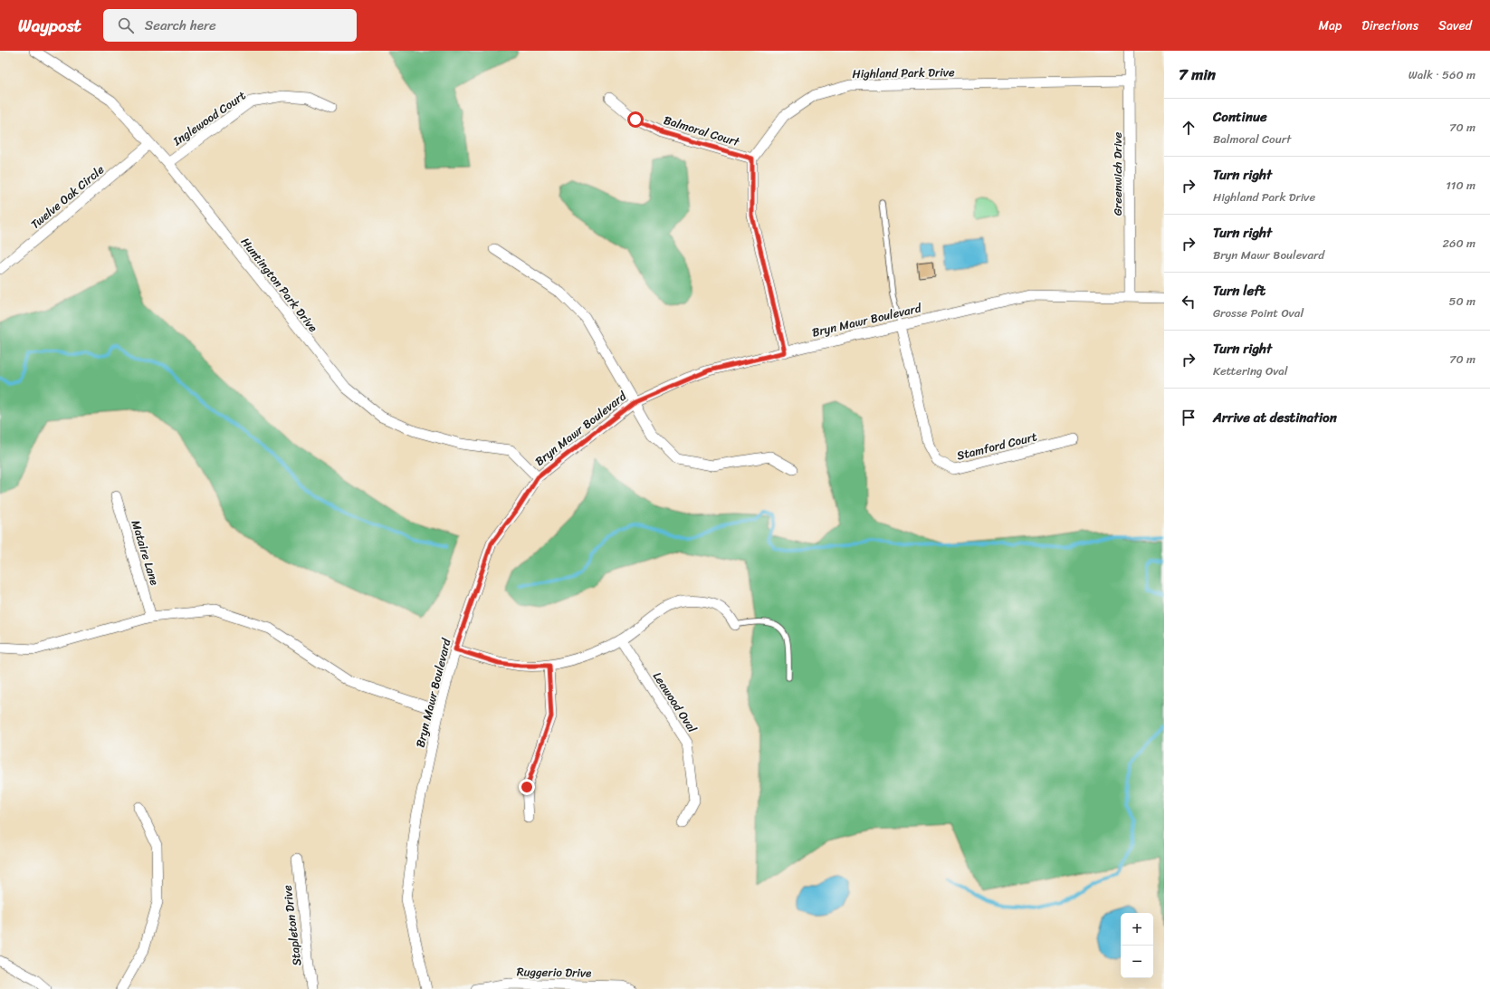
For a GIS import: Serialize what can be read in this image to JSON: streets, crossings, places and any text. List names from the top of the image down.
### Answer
{
  "streets": {
    "street": [
      "Highland Park Drive",
      "Inglewood Court",
      "Balmoral Court",
      "Greenwich Drive",
      "Twelve Oak Circle",
      "Huntington Park Drive",
      "Bryn Mawr Boulevard",
      "Stamford Court",
      "Mataire Lane",
      "Leawood Oval",
      "Stapleton Drive",
      "Ruggerio Drive"
    ]
  },
  "crossings": [
    ["Highland Park Drive", "Balmoral Court"],
    ["Highland Park Drive", "Greenwich Drive"],
    ["Inglewood Court", "Huntington Park Drive"],
    ["Greenwich Drive", "Bryn Mawr Boulevard"],
    ["Twelve Oak Circle", "Huntington Park Drive"],
    ["Huntington Park Drive", "Bryn Mawr Boulevard"],
    ["Bryn Mawr Boulevard", "Stamford Court"]
  ],
  "page": {
    "header": "Waypost",
    "search": "Search here",
    "nav": ["Map", "Directions", "Saved"],
    "heading": ["7 min", "Walk · 560 m"],
    "list": [
      ["Continue", "Balmoral Court", "70 m"],
      ["Turn right", "Highland Park Drive", "110 m"],
      ["Turn right", "Bryn Mawr Boulevard", "260 m"],
      ["Turn left", "Grosse Point Oval", "50 m"],
      ["Turn right", "Kettering Oval", "70 m"],
      "Arrive at destination"
    ],
    "map_buttons": ["+", "−"]
  }
}
